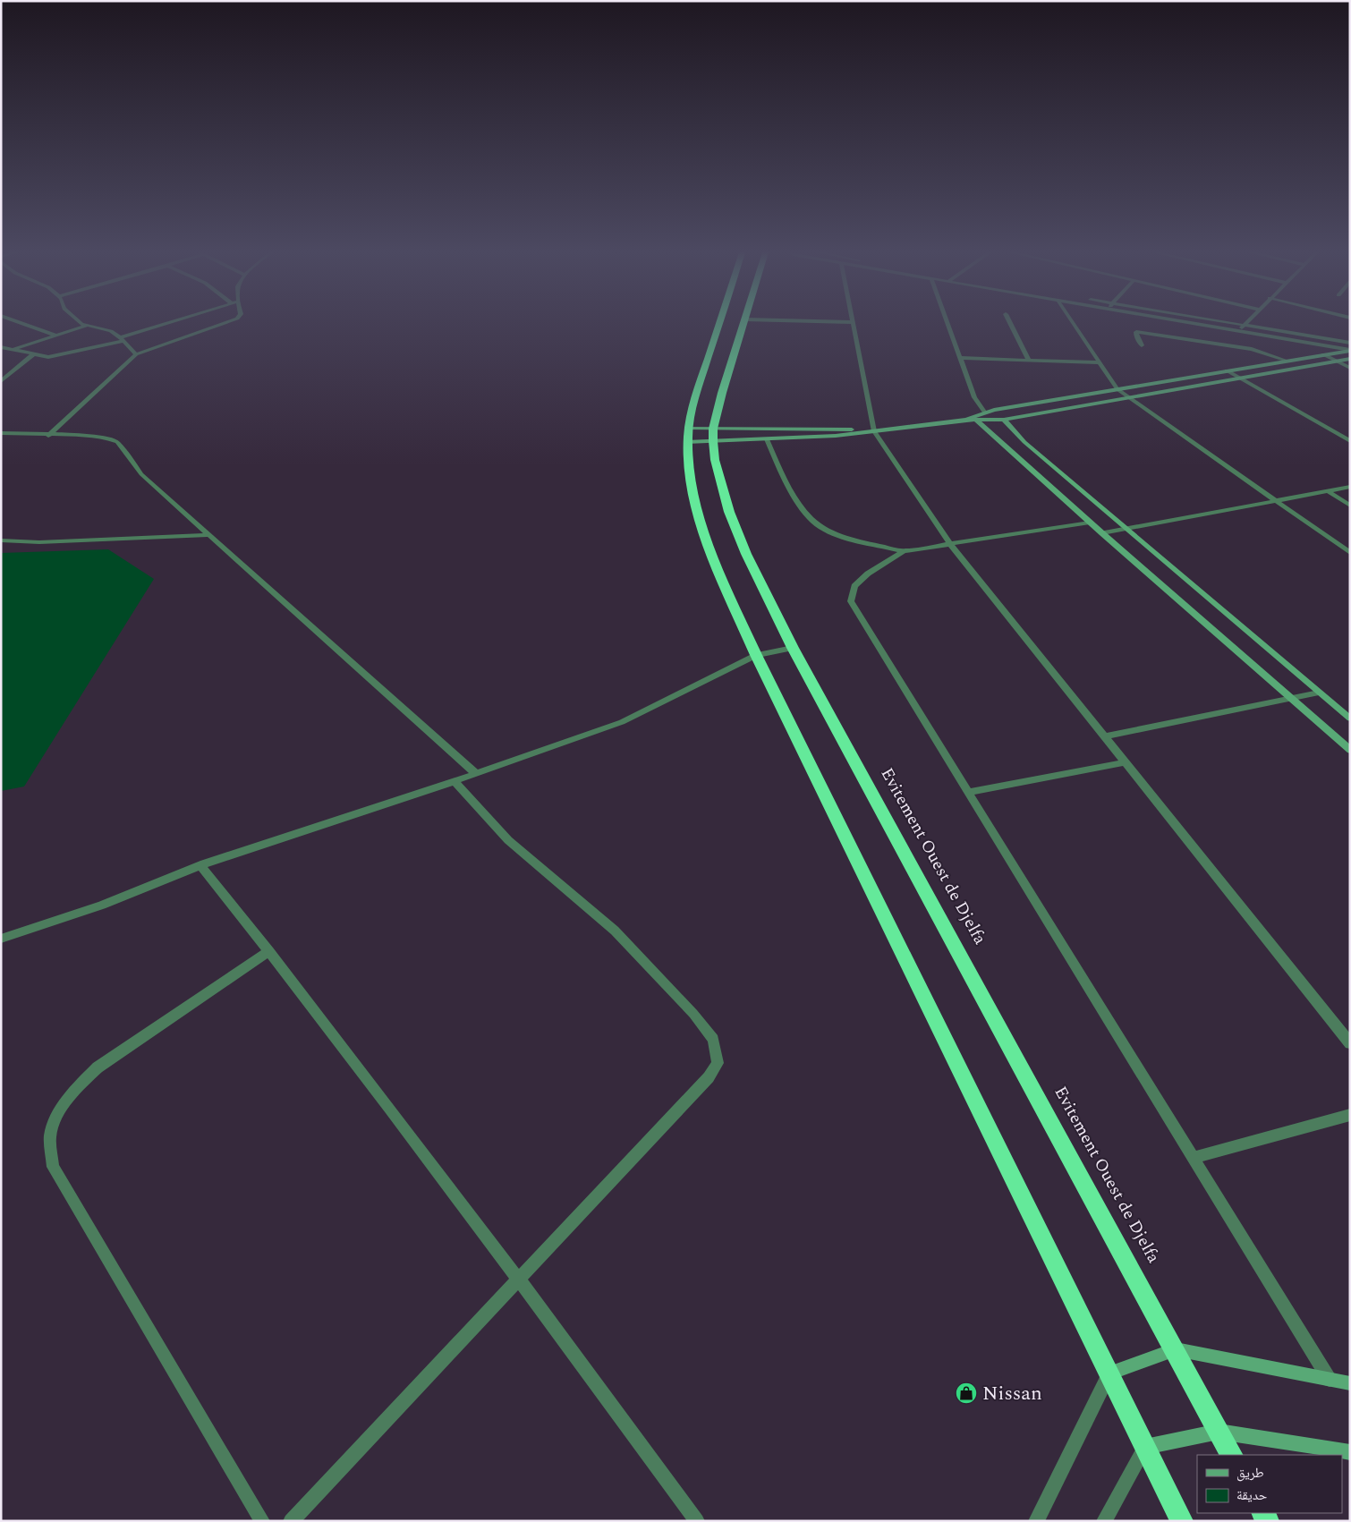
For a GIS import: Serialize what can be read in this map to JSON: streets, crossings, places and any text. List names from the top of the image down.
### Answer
{
  "streets": {
    "highway": ["Evitement Ouest de Djelfa"]
  },
  "places": {
    "shop": ["Nissan"]
  },
  "legend": ["طريق", "حديقة"]
}
